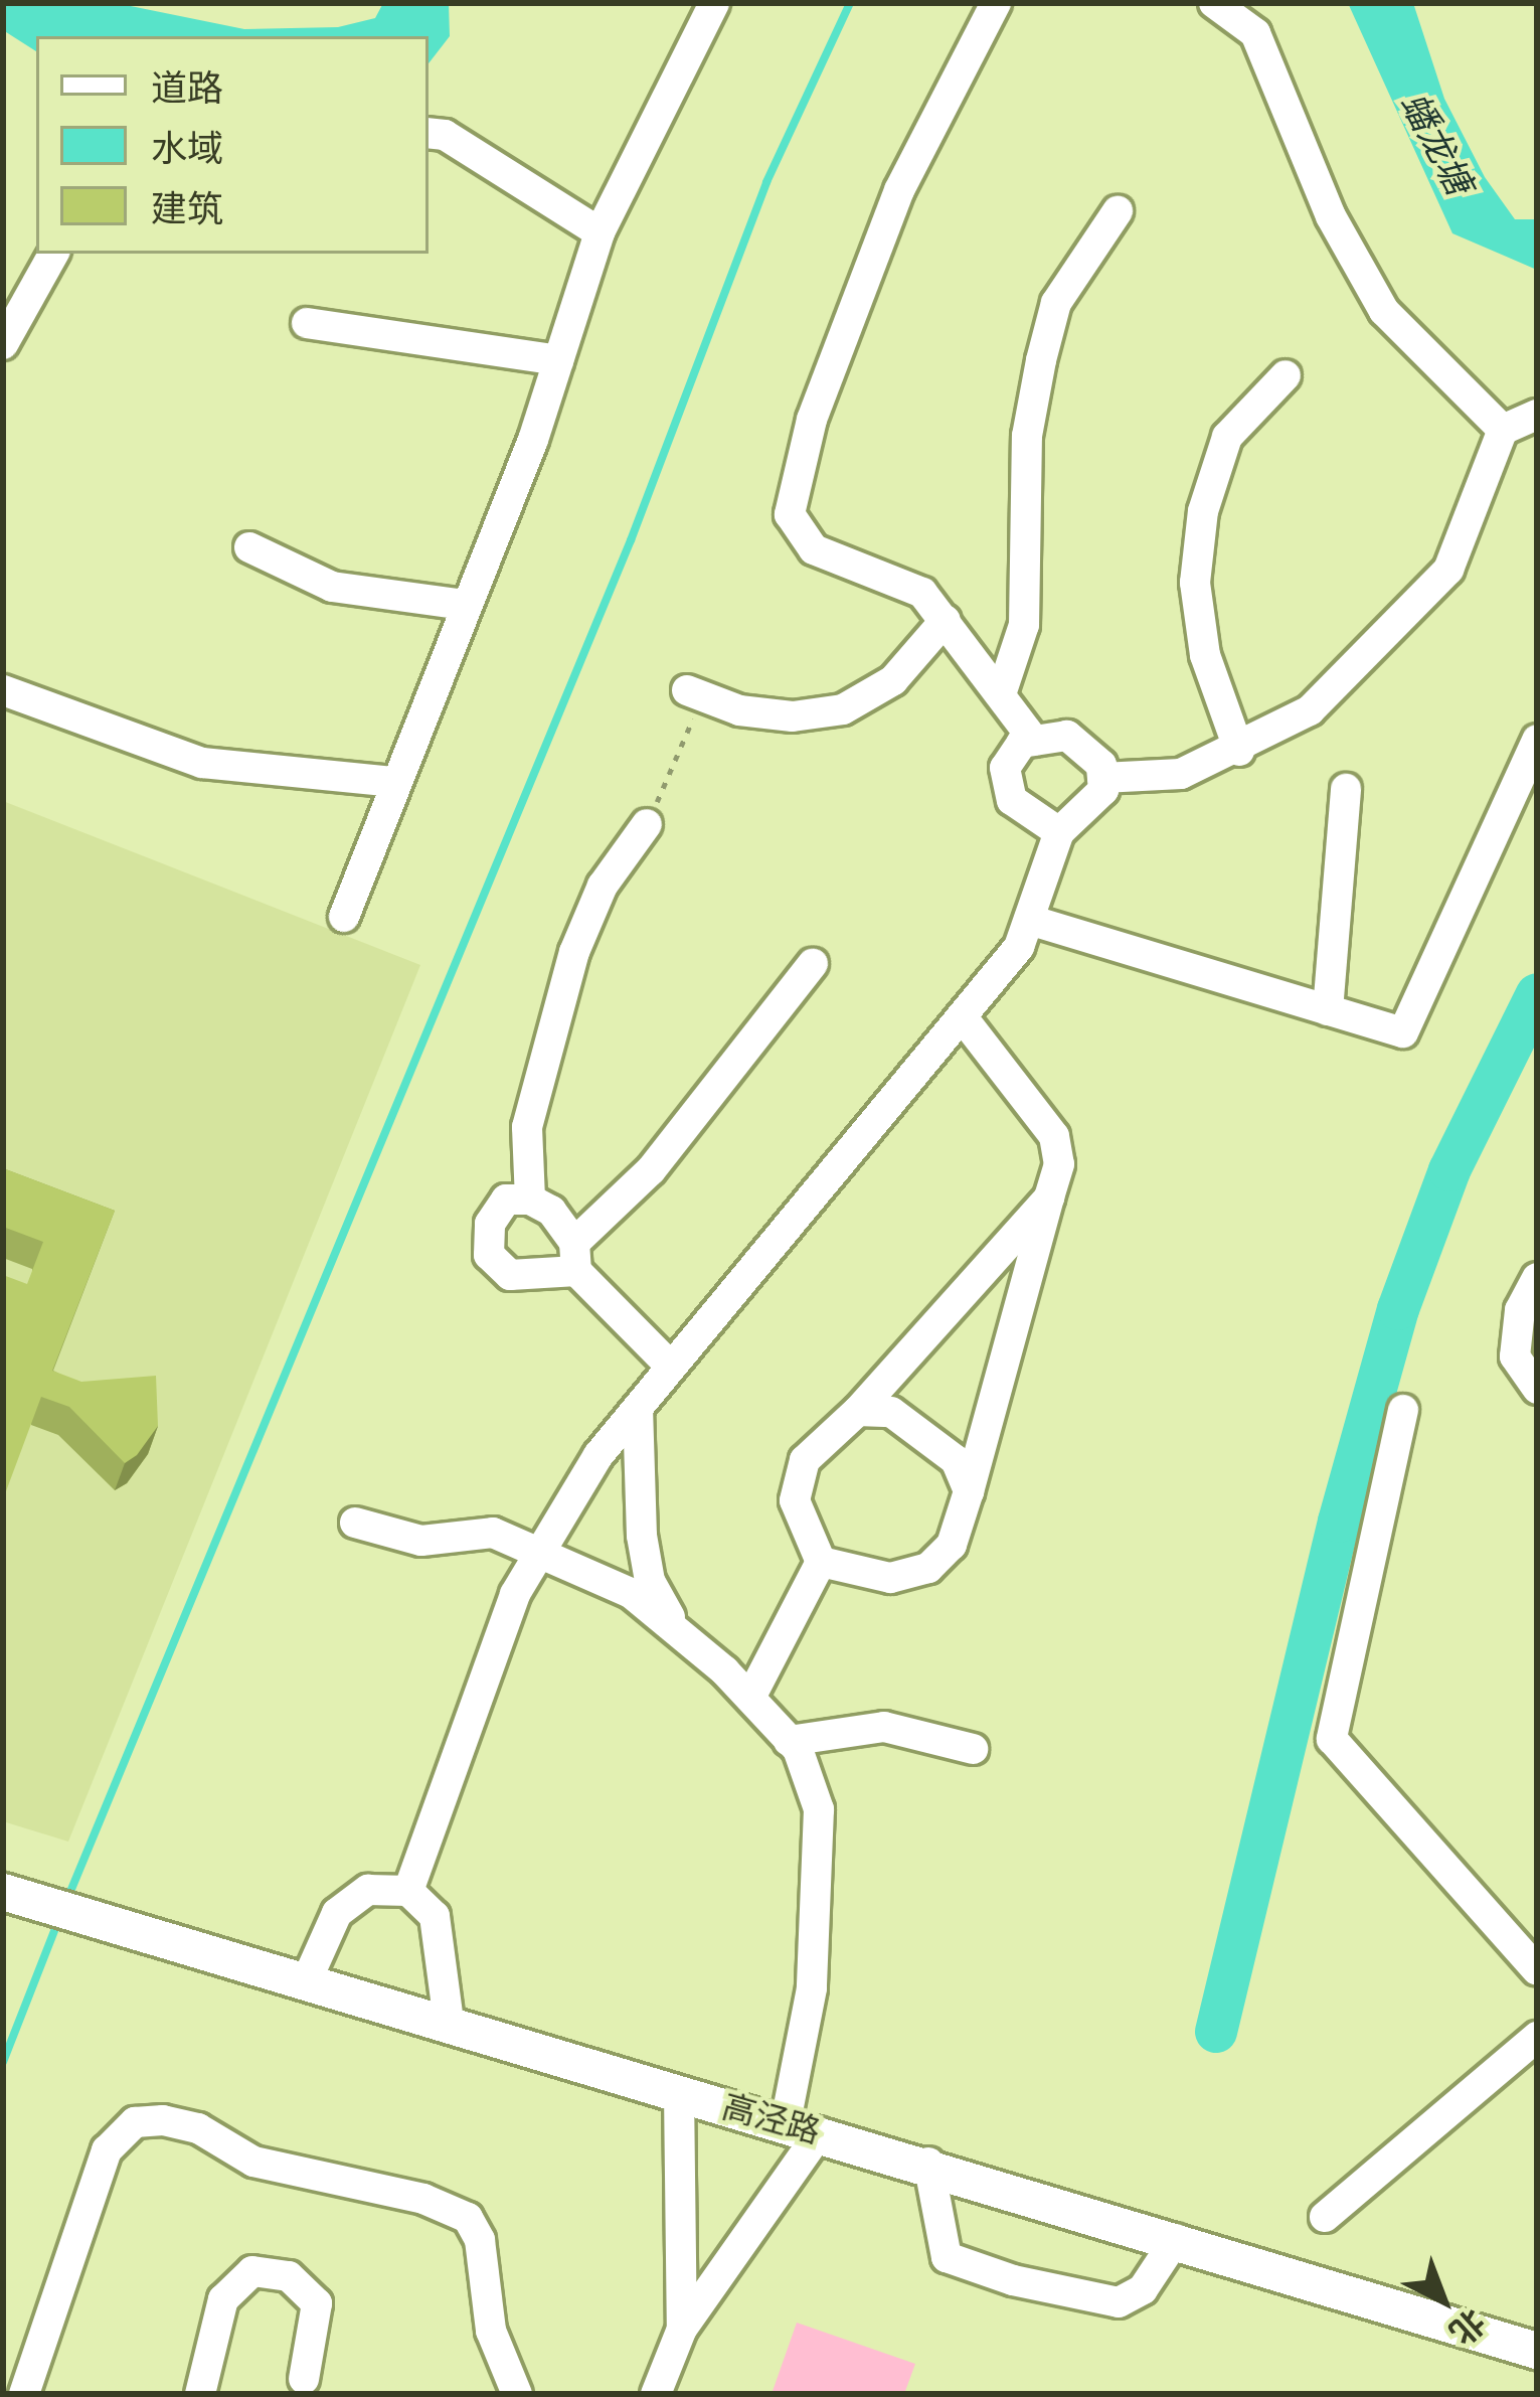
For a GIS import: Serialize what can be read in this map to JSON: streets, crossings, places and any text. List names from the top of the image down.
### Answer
{
  "streets": {
    "main road": ["高泾路"]
  },
  "water": ["蟠龙塘"],
  "legend": ["道路", "水域", "建筑"],
  "north": "bottom right"
}
